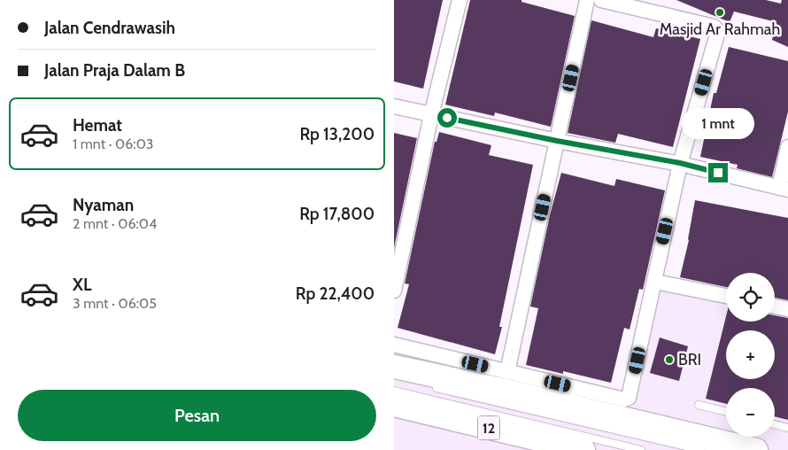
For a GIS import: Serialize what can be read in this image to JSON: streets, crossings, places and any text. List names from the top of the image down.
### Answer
{
  "streets": {
    "highway": ["12"]
  },
  "places": ["Masjid Ar Rahmah", "BRI"],
  "page": {
    "banner": ["Jalan Cendrawasih", "Jalan Praja Dalam B"],
    "list": [
      {
        "name": "Hemat",
        "note": "1 mnt · 06:03",
        "value": "Rp 13,200"
      },
      {
        "name": "Nyaman",
        "note": "2 mnt · 06:04",
        "value": "Rp 17,800"
      },
      {
        "name": "XL",
        "note": "3 mnt · 06:05",
        "value": "Rp 22,400"
      }
    ],
    "bubble": "1 mnt",
    "map_buttons": ["+", "−"],
    "buttons": "Pesan"
  }
}
